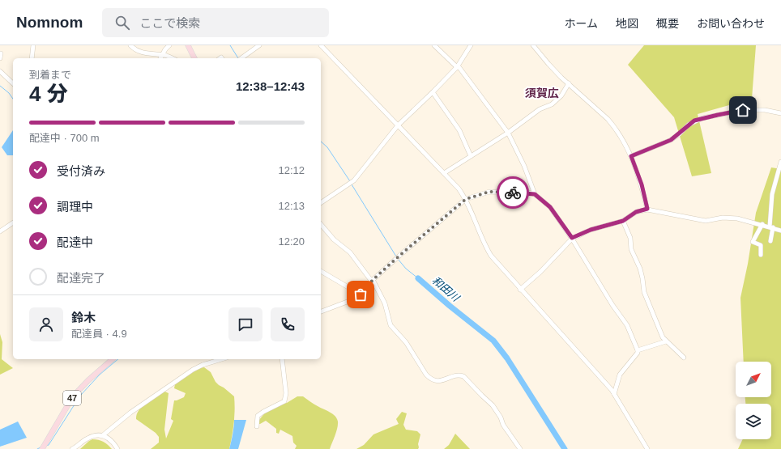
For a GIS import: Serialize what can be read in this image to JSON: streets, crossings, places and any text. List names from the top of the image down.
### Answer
{
  "streets": {
    "main road": ["47"]
  },
  "districts": ["須賀広"],
  "water": ["和田川"],
  "north": "top right",
  "page": {
    "header": "Nomnom",
    "search": "ここで検索",
    "nav": [
      "ホーム",
      "地図",
      "概要",
      "お問い合わせ"
    ],
    "heading": ["4 分", "到着まで", "12:38–12:43"],
    "panel": ["鈴木", "配達員 · 4.9"],
    "bar": "配達中 · 700 m",
    "list": [
      ["受付済み", "12:12"],
      ["調理中", "12:13"],
      ["配達中", "12:20"],
      "配達完了"
    ]
  }
}
